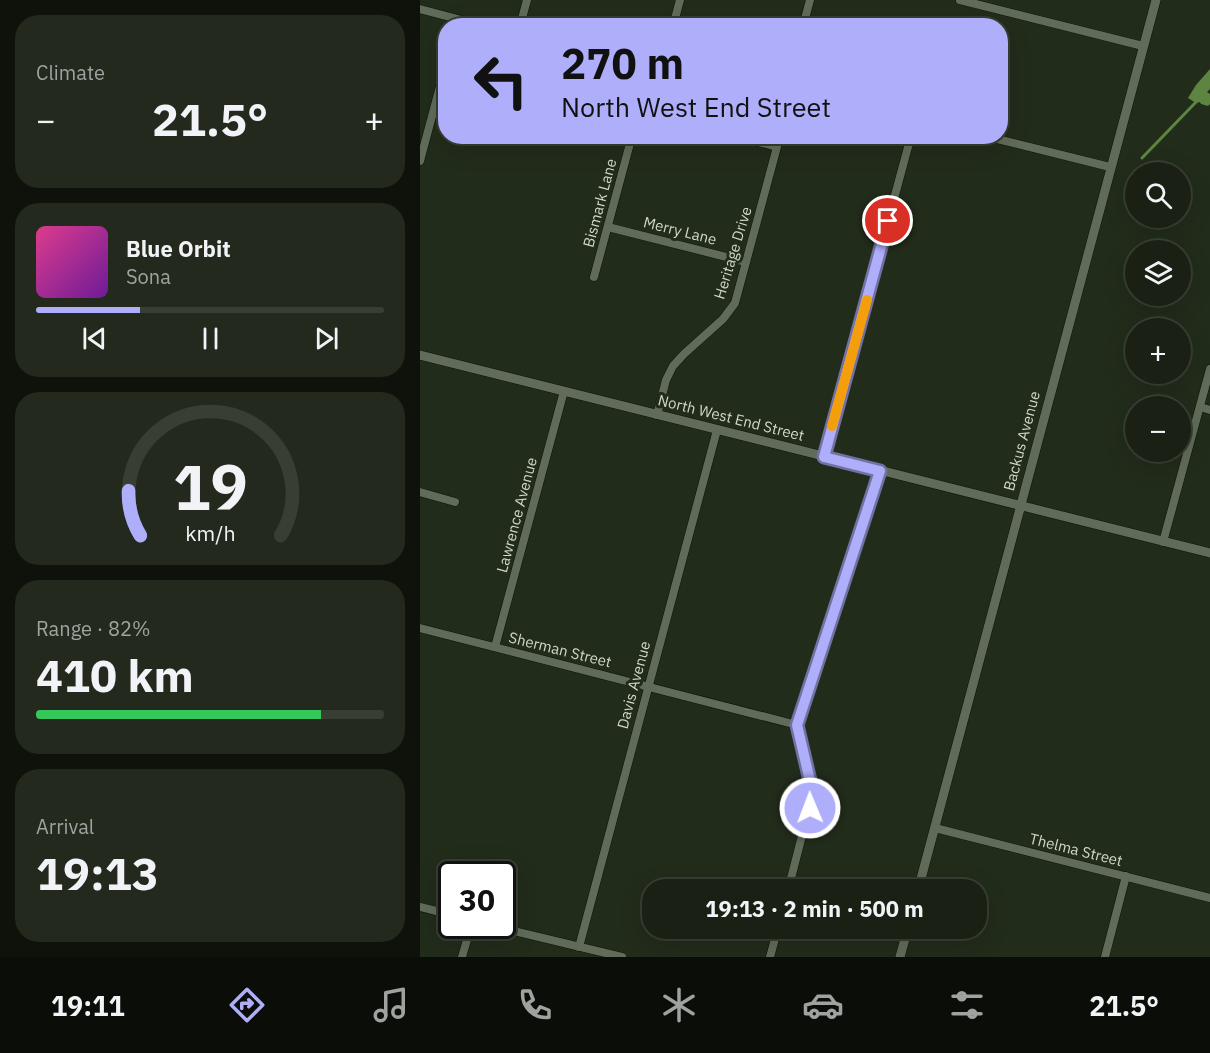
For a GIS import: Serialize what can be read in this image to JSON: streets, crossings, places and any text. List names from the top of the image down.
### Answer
{
  "streets": {
    "street": [
      "Bismark Lane",
      "Merry Lane",
      "Heritage Drive",
      "North West End Street",
      "Backus Avenue",
      "Lawrence Avenue",
      "Sherman Street",
      "Davis Avenue",
      "Thelma Street"
    ]
  },
  "crossings": [
    ["Bismark Lane", "Merry Lane"],
    ["Merry Lane", "Heritage Drive"],
    ["Heritage Drive", "North West End Street"],
    ["North West End Street", "Backus Avenue"],
    ["North West End Street", "Lawrence Avenue"],
    ["North West End Street", "Davis Avenue"],
    ["Backus Avenue", "Thelma Street"],
    ["Lawrence Avenue", "Sherman Street"],
    ["Sherman Street", "Davis Avenue"]
  ],
  "page": {
    "tile": [
      "Climate",
      ["Range · 82%", "410 km"],
      ["Arrival", "19:13"]
    ],
    "turn": ["270 m", "North West End Street"],
    "heat": ["−", "21.5°", "+"],
    "map_buttons": ["+", "−"],
    "song": ["Blue Orbit", "Sona"],
    "limit": "30",
    "trip": "19:13 · 2 min · 500 m",
    "tabs": ["19:11", "21.5°"],
    "gauge": ["19", "km/h"]
  }
}
